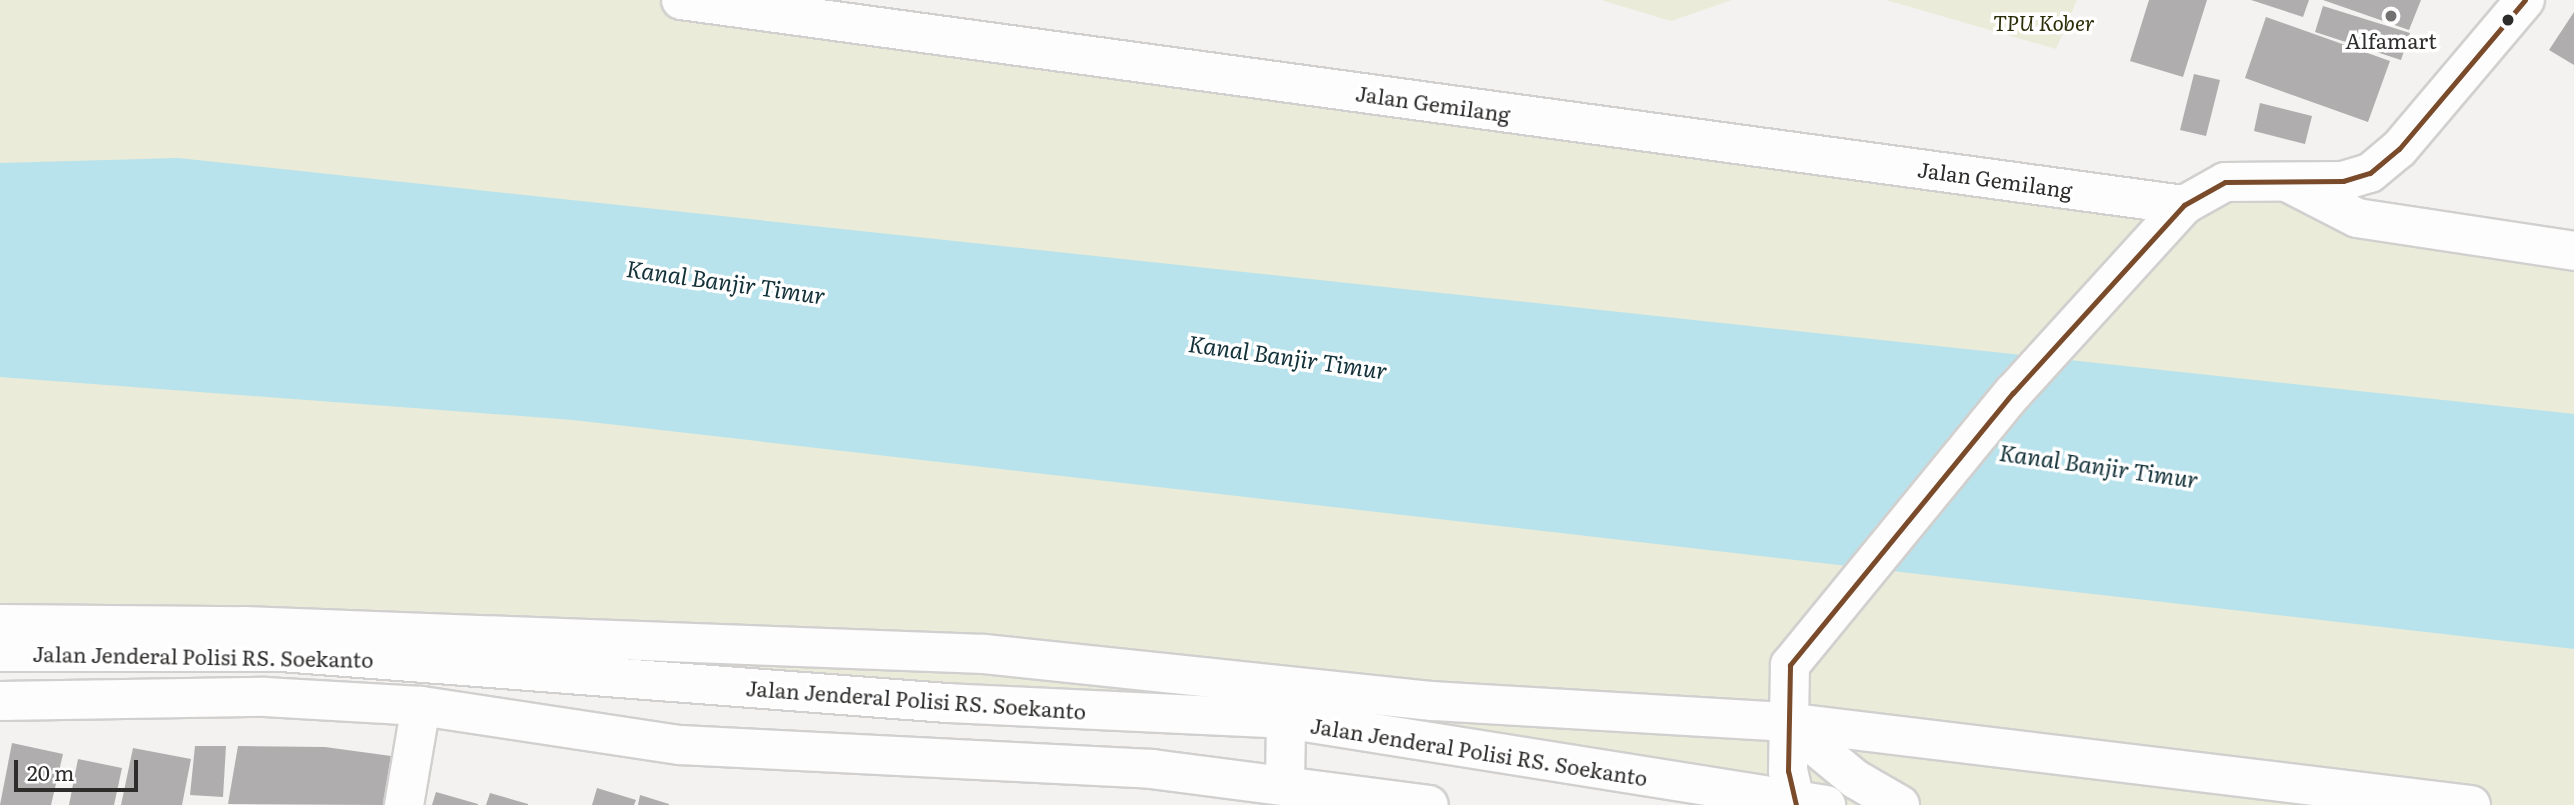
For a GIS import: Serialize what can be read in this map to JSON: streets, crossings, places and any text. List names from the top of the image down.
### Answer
{
  "streets": {
    "street": ["Jalan Gemilang", "Jalan Jenderal Polisi RS. Soekanto"]
  },
  "water": ["Kanal Banjir Timur"],
  "parks": ["TPU Kober"],
  "places": ["Alfamart"],
  "scale_bar": "20 m"
}
